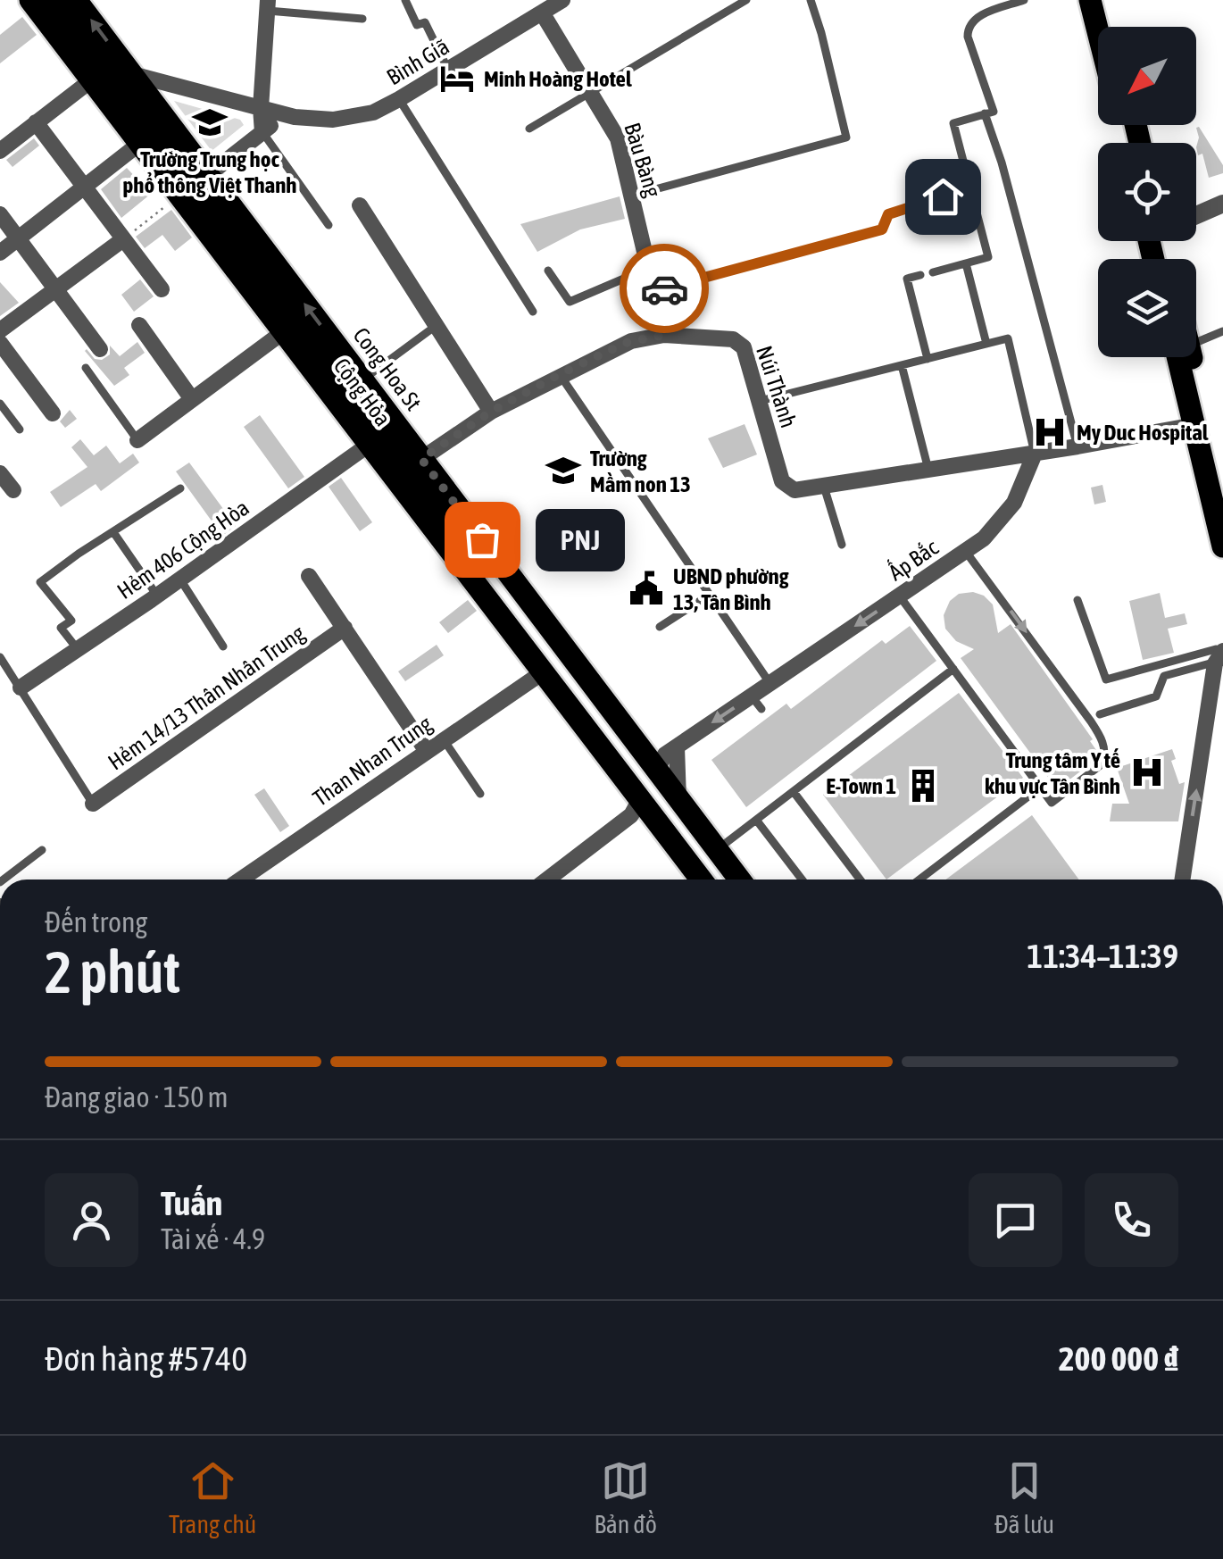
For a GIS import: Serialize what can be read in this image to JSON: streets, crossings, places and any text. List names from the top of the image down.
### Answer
{
  "streets": {
    "main road": ["Cong Hoa St", "Cộng Hòa"],
    "street": [
      "Bình Giã",
      "Bàu Bàng",
      "Núi Thành",
      "Hẻm 406 Cộng Hòa",
      "Ấp Bắc",
      "Hẻm 14/13 Thân Nhân Trung",
      "Than Nhan Trung"
    ]
  },
  "crossings": [
    ["Bình Giã", "Bàu Bàng"],
    ["Bình Giã", "Cong Hoa St"],
    ["Bàu Bàng", "Núi Thành"],
    ["Cong Hoa St", "Núi Thành"],
    ["Cong Hoa St", "Cộng Hòa"],
    ["Cong Hoa St", "Ấp Bắc"],
    ["Cong Hoa St", "Than Nhan Trung"],
    ["Núi Thành", "Ấp Bắc"],
    ["Cộng Hòa", "Hẻm 406 Cộng Hòa"],
    ["Cộng Hòa", "Than Nhan Trung"]
  ],
  "one_way": ["Ấp Bắc"],
  "places": {
    "hotel": ["Minh Hoàng Hotel"],
    "school or university": ["Trường Trung học phổ thông Việt Thanh", "Trường Mầm non 13"],
    "hospital": ["My Duc Hospital", "Trung tâm Y tế khu vực Tân Bình"],
    "other": ["PNJ"],
    "public building": ["UBND phường 13, Tân Bình"],
    "building": ["E-Town 1"]
  },
  "north": "bottom left",
  "page": {
    "bubble": "PNJ",
    "heading": ["2 phút", "Đến trong", "11:34–11:39"],
    "panel": [
      "Tuấn",
      "Tài xế · 4.9",
      "Đơn hàng #5740",
      "200 000 ₫"
    ],
    "bar": "Đang giao · 150 m",
    "tabs": ["Trang chủ", "Bản đồ", "Đã lưu"]
  }
}
